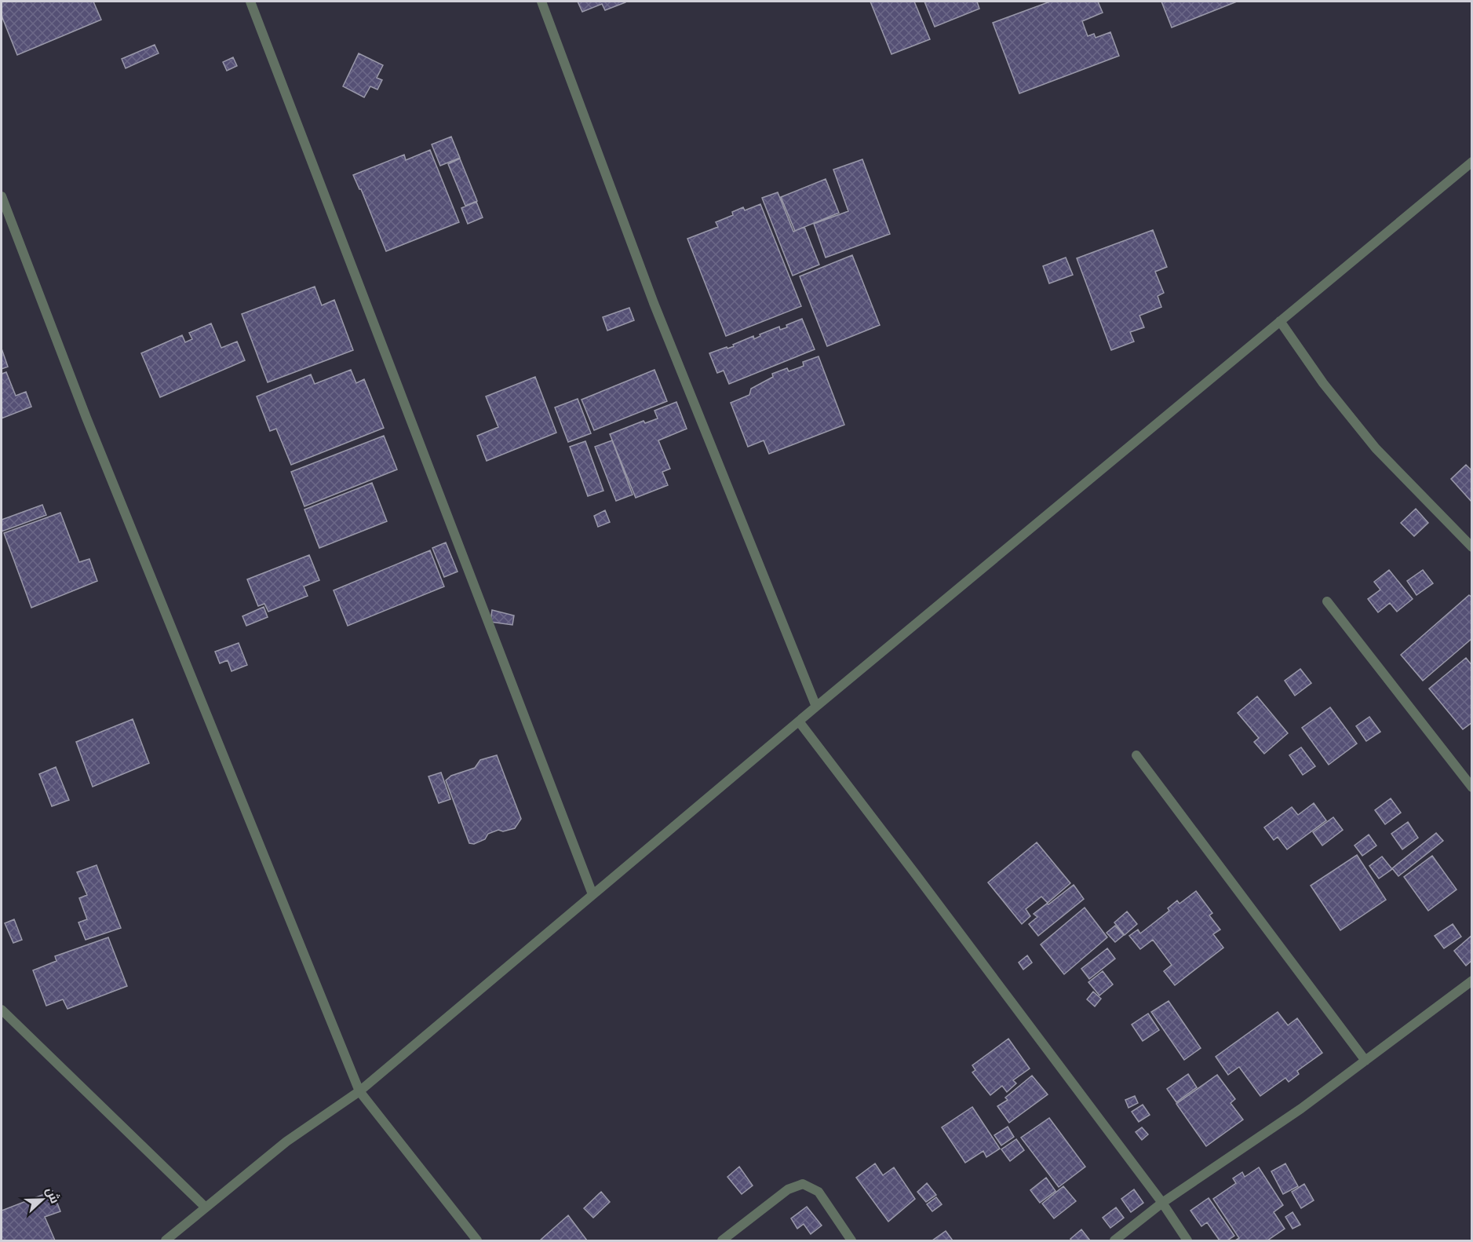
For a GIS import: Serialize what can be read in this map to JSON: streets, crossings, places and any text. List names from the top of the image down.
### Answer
{
  "north": "right"
}
